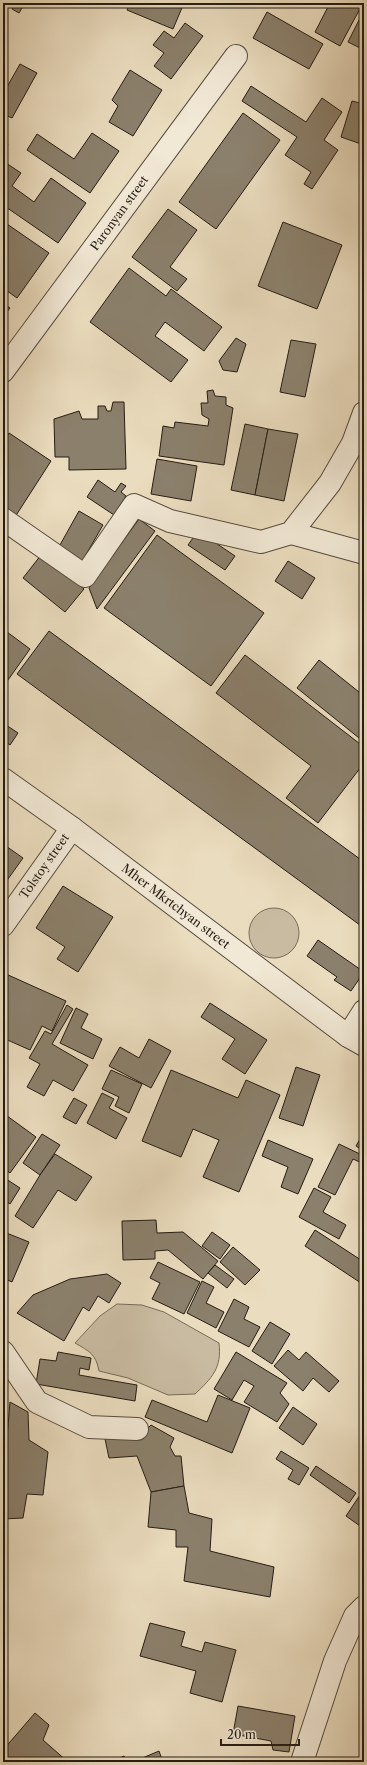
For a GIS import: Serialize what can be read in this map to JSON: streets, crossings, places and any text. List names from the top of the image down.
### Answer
{
  "streets": {
    "street": ["Paronyan street", "Tolstoy street", "Mher Mkrtchyan street"]
  },
  "crossings": [
    ["Tolstoy street", "Mher Mkrtchyan street"]
  ],
  "scale_bar": "20 m"
}
